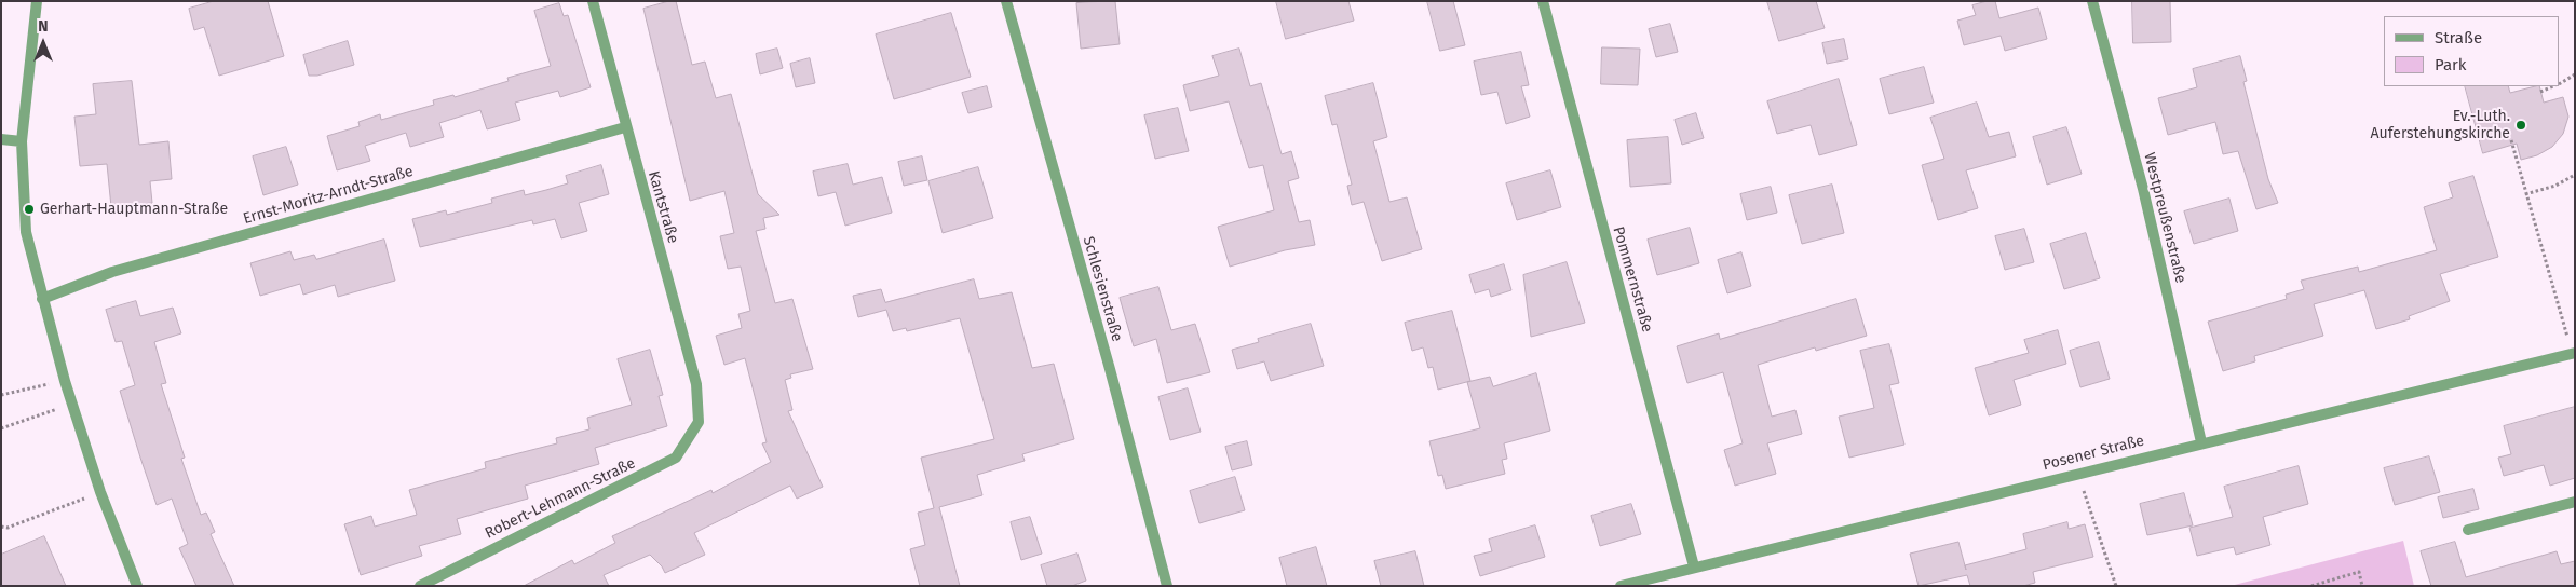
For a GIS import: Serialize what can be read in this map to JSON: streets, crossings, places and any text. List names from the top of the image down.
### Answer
{
  "streets": {
    "street": [
      "Ernst-Moritz-Arndt-Straße",
      "Kantstraße",
      "Westpreußenstraße",
      "Pommernstraße",
      "Schlesienstraße",
      "Posener Straße",
      "Robert-Lehmann-Straße"
    ]
  },
  "crossings": [
    ["Ernst-Moritz-Arndt-Straße", "Kantstraße"],
    ["Kantstraße", "Robert-Lehmann-Straße"],
    ["Westpreußenstraße", "Posener Straße"],
    ["Pommernstraße", "Posener Straße"]
  ],
  "places": ["Ev.-Luth. Auferstehungskirche", "Gerhart-Hauptmann-Straße"],
  "legend": ["Straße", "Park"],
  "north": "top"
}
